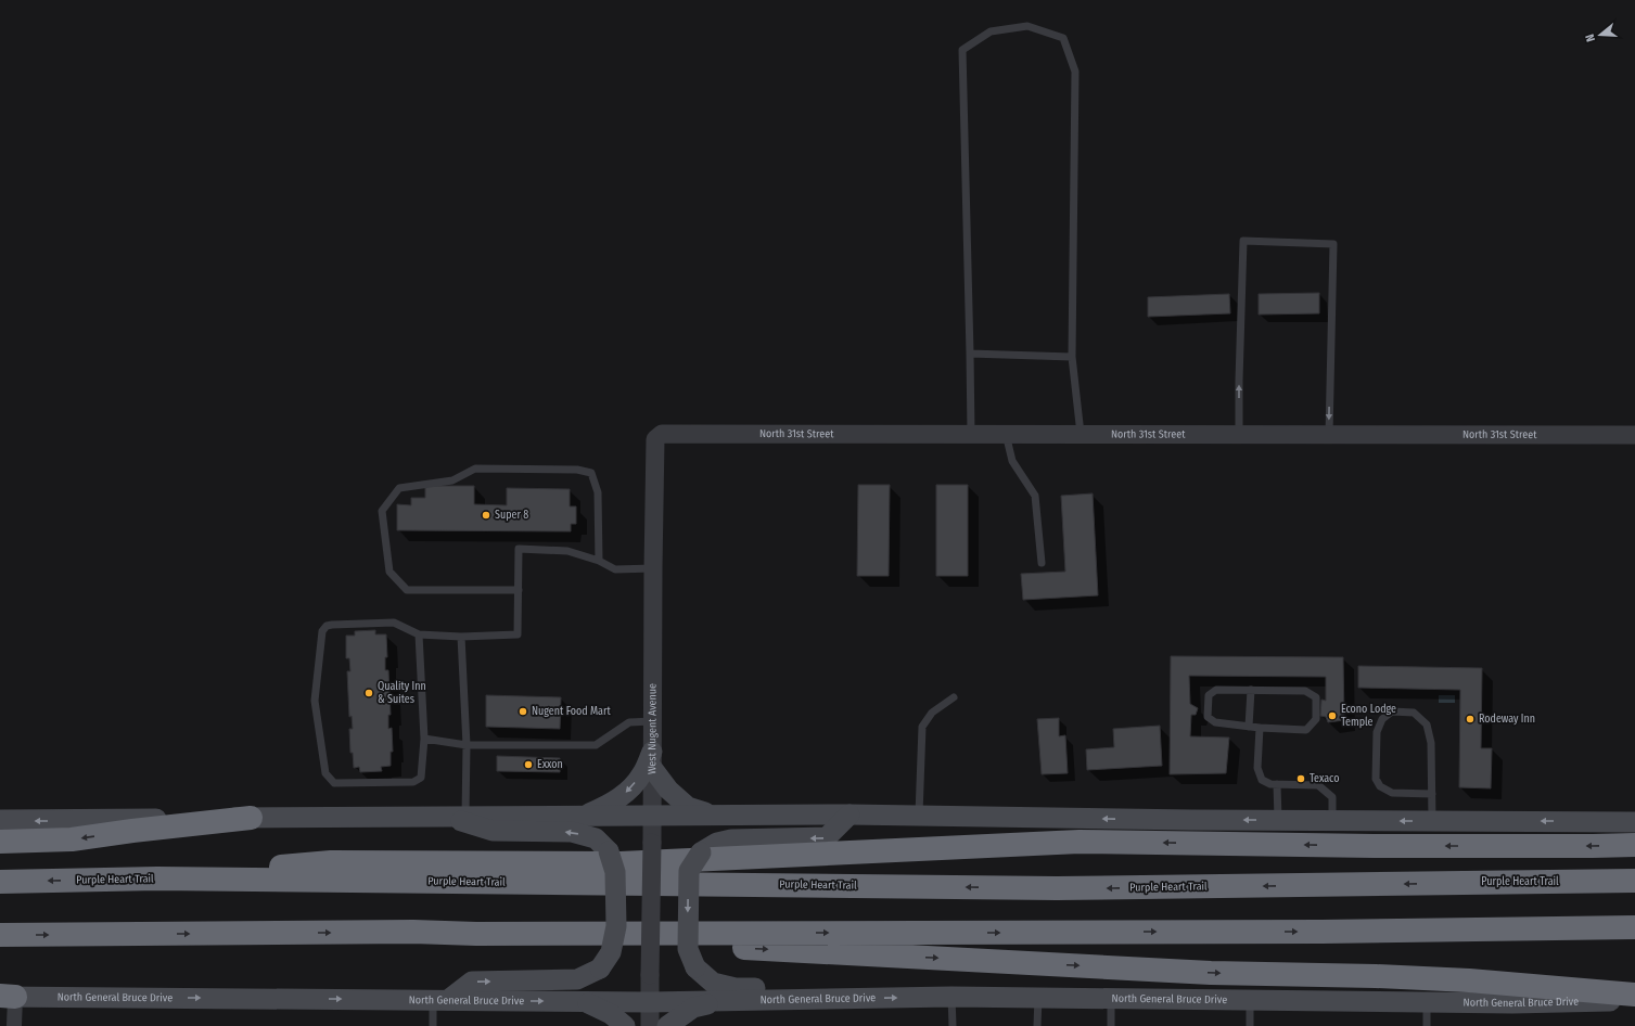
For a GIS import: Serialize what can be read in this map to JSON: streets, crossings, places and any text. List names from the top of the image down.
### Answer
{
  "streets": {
    "highway": ["Purple Heart Trail"],
    "main road": ["North General Bruce Drive"],
    "street": ["North 31st Street", "West Nugent Avenue"]
  },
  "crossings": [
    ["North 31st Street", "West Nugent Avenue"],
    ["West Nugent Avenue", "North General Bruce Drive"]
  ],
  "places": [
    "Super 8",
    "Quality Inn & Suites",
    "Nugent Food Mart",
    "Econo Lodge Temple",
    "Rodeway Inn",
    "Exxon",
    "Texaco"
  ],
  "north": "left"
}
